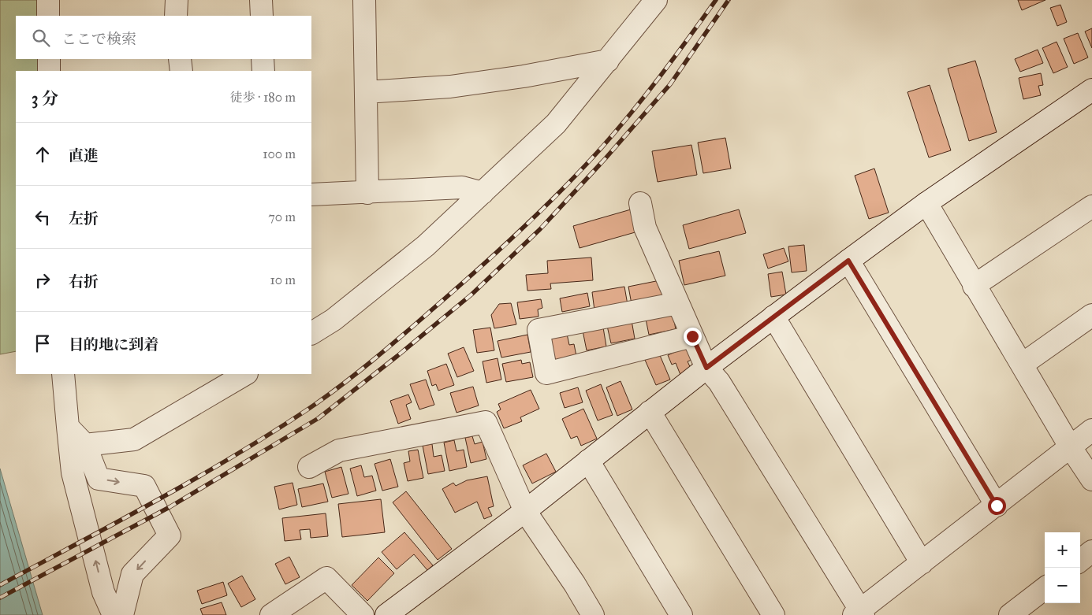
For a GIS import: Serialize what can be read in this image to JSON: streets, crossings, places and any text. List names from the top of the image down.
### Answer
{
  "page": {
    "search": "ここで検索",
    "heading": ["3 分", "徒歩 · 180 m"],
    "list": [
      ["直進", "100 m"],
      ["左折", "70 m"],
      ["右折", "10 m"],
      "目的地に到着"
    ],
    "map_buttons": ["+", "−"]
  }
}
